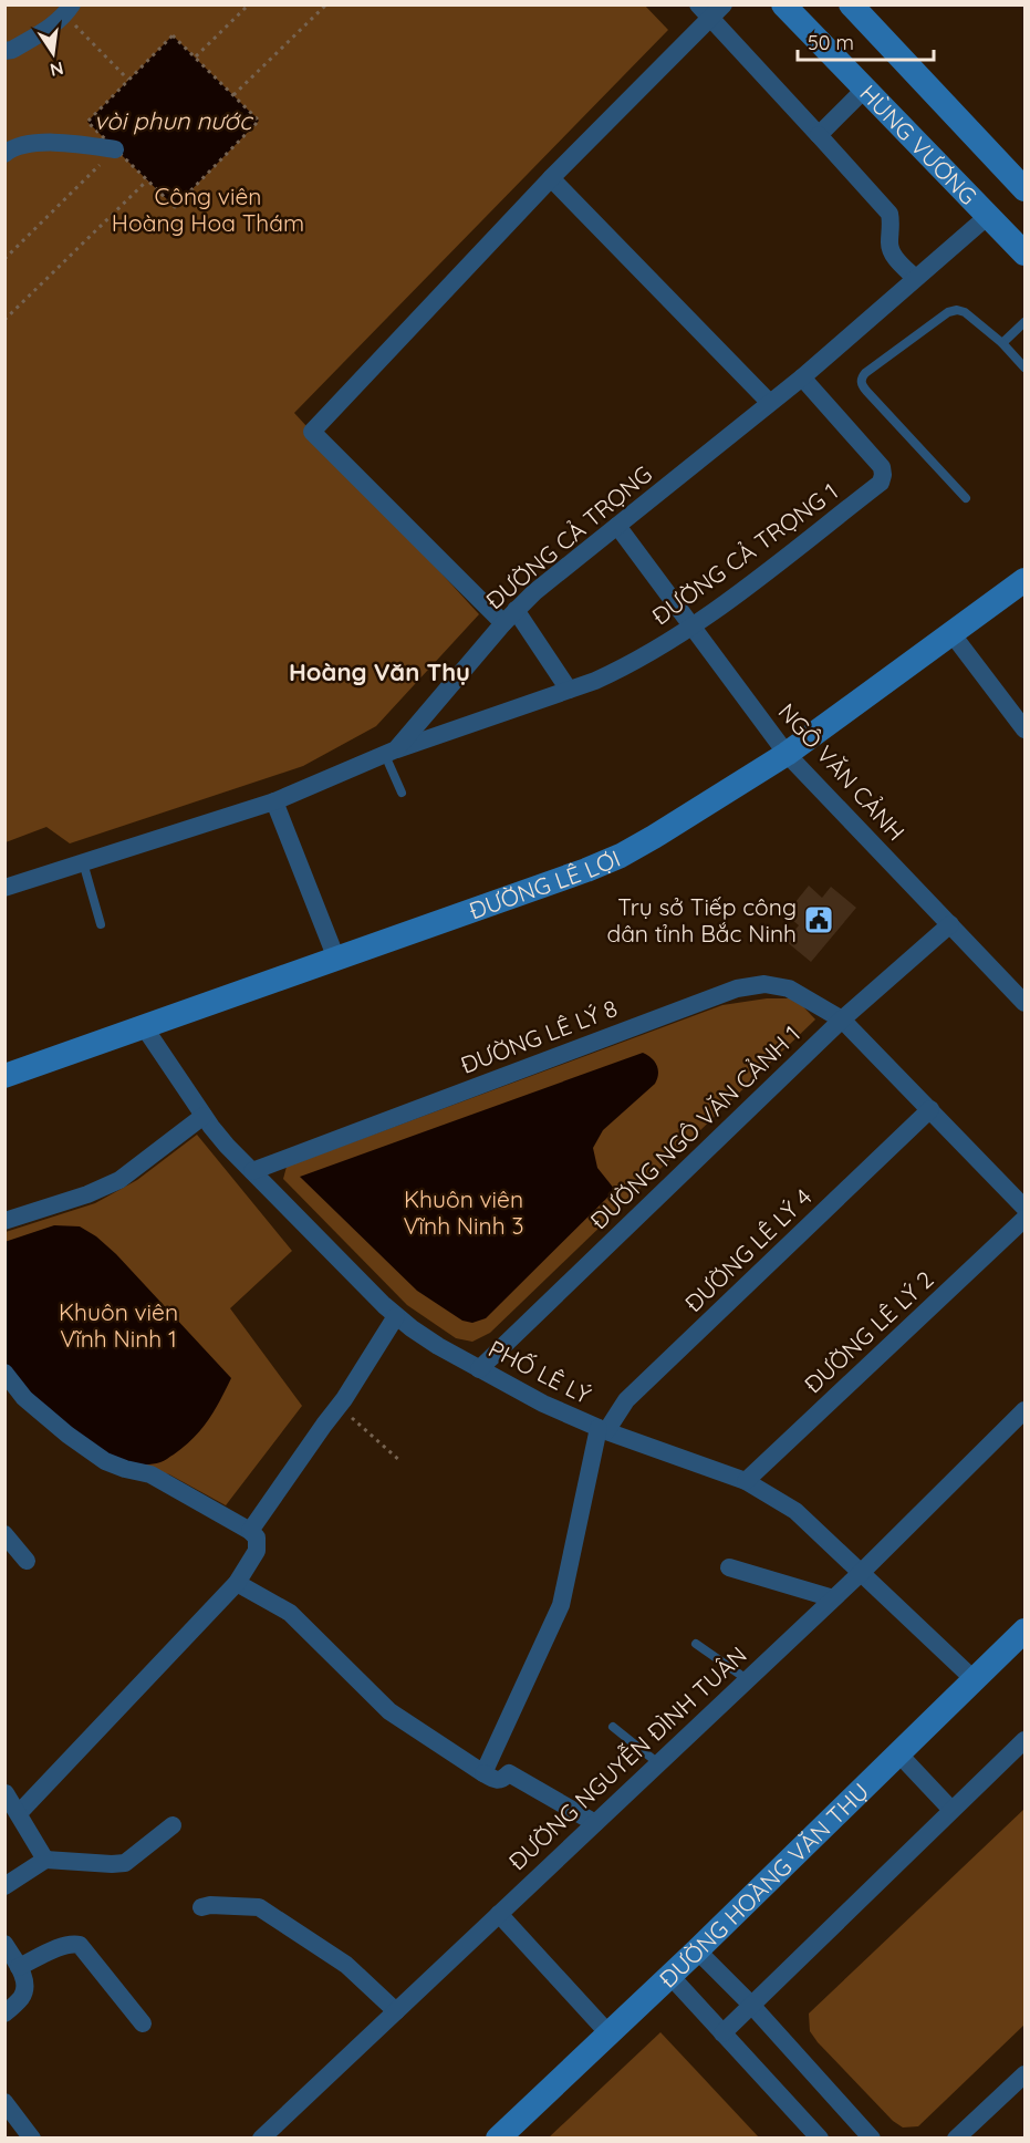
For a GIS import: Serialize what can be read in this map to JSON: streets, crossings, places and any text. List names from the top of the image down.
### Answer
{
  "streets": {
    "main road": ["HÙNG VƯƠNG", "ĐƯỜNG LÊ LỢI", "ĐƯỜNG HOÀNG VĂN THỤ"],
    "street": [
      "ĐƯỜNG CẢ TRỌNG",
      "ĐƯỜNG CẢ TRỌNG 1",
      "NGÔ VĂN CẢNH",
      "ĐƯỜNG LÊ LÝ 8",
      "ĐƯỜNG NGÔ VĂN CẢNH 1",
      "ĐƯỜNG LÊ LÝ 4",
      "ĐƯỜNG LÊ LÝ 2",
      "PHỐ LÊ LÝ",
      "ĐƯỜNG NGUYỄN ĐÌNH TUÂN"
    ]
  },
  "crossings": [
    ["HÙNG VƯƠNG", "ĐƯỜNG CẢ TRỌNG"],
    ["ĐƯỜNG CẢ TRỌNG", "ĐƯỜNG CẢ TRỌNG 1"],
    ["ĐƯỜNG CẢ TRỌNG", "NGÔ VĂN CẢNH"],
    ["ĐƯỜNG CẢ TRỌNG 1", "NGÔ VĂN CẢNH"],
    ["NGÔ VĂN CẢNH", "ĐƯỜNG LÊ LỢI"],
    ["NGÔ VĂN CẢNH", "ĐƯỜNG NGÔ VĂN CẢNH 1"],
    ["ĐƯỜNG LÊ LỢI", "PHỐ LÊ LÝ"],
    ["ĐƯỜNG LÊ LÝ 8", "ĐƯỜNG NGÔ VĂN CẢNH 1"],
    ["ĐƯỜNG LÊ LÝ 8", "ĐƯỜNG LÊ LÝ 4"],
    ["ĐƯỜNG LÊ LÝ 8", "PHỐ LÊ LÝ"],
    ["ĐƯỜNG NGÔ VĂN CẢNH 1", "PHỐ LÊ LÝ"],
    ["ĐƯỜNG LÊ LÝ 4", "PHỐ LÊ LÝ"],
    ["ĐƯỜNG LÊ LÝ 2", "PHỐ LÊ LÝ"],
    ["PHỐ LÊ LÝ", "ĐƯỜNG NGUYỄN ĐÌNH TUÂN"],
    ["PHỐ LÊ LÝ", "ĐƯỜNG HOÀNG VĂN THỤ"]
  ],
  "districts": ["Hoàng Văn Thụ"],
  "water": ["vòi phun nước"],
  "parks": ["Công viên Hoàng Hoa Thám", "Khuôn viên Vĩnh Ninh 3", "Khuôn viên Vĩnh Ninh 1"],
  "places": {
    "public building": ["Trụ sở Tiếp công dân tỉnh Bắc Ninh"]
  },
  "scale_bar": "50 m",
  "north": "bottom"
}
